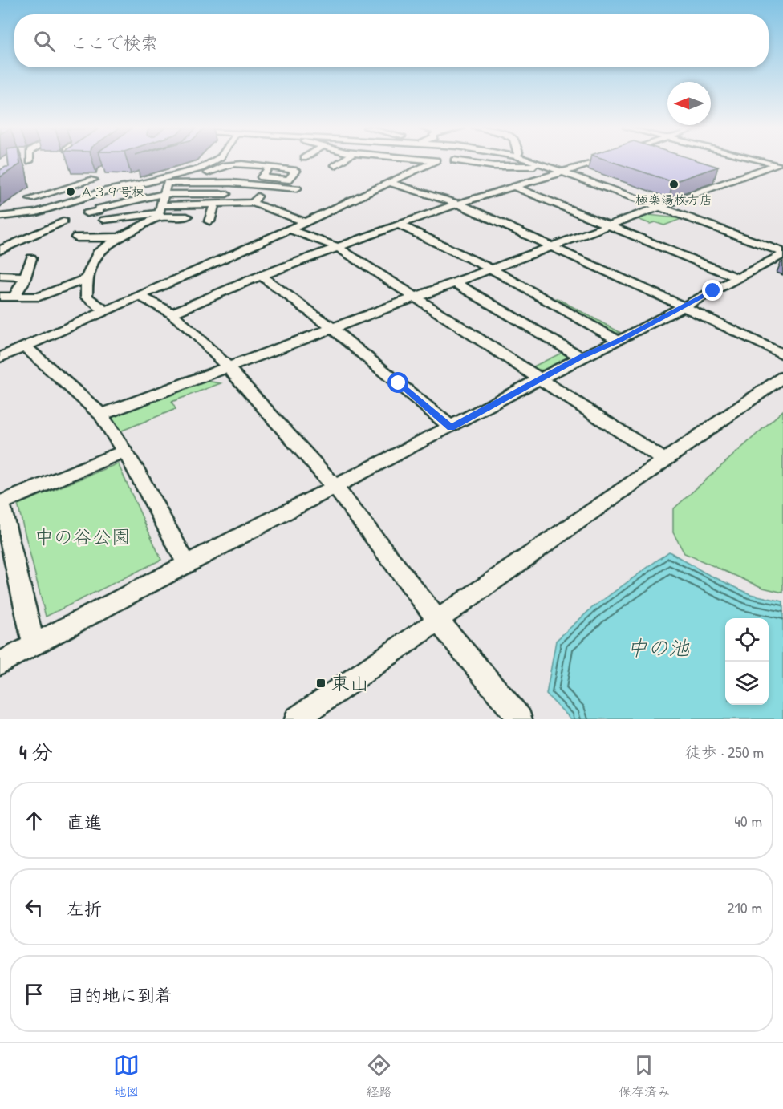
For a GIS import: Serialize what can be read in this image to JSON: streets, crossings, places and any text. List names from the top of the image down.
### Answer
{
  "water": ["中の池"],
  "parks": ["中の谷公園"],
  "places": {
    "other": ["極楽湯枚方店", "Ａ３９号棟"],
    "transit": ["東山"]
  },
  "north": "left",
  "page": {
    "search": "ここで検索",
    "heading": ["4 分", "徒歩 · 250 m"],
    "list": [
      ["直進", "40 m"],
      ["左折", "210 m"],
      "目的地に到着"
    ],
    "nav": ["地図", "経路", "保存済み"]
  }
}
